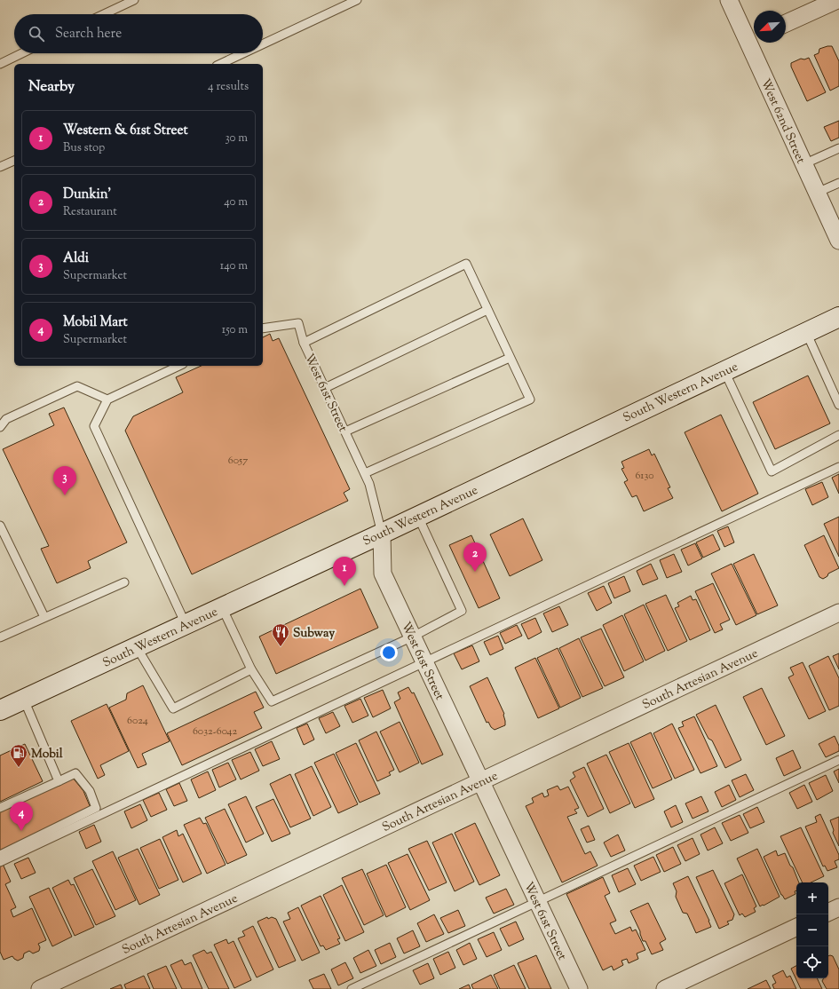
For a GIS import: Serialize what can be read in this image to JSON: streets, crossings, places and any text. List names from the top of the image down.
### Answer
{
  "streets": {
    "main road": ["South Western Avenue"],
    "street": ["West 62nd Street", "West 61st Street", "South Artesian Avenue"]
  },
  "crossings": [
    ["South Western Avenue", "West 61st Street"],
    ["West 61st Street", "South Artesian Avenue"]
  ],
  "places": {
    "restaurant": ["Subway"],
    "fuel station": ["Mobil"]
  },
  "house_numbers": [
    "6057",
    "6130",
    "6024",
    "6032-6042"
  ],
  "north": "bottom left",
  "page": {
    "search": "Search here",
    "heading": ["Nearby", "4 results"],
    "list": [
      {
        "mark": "1",
        "name": "Western & 61st Street",
        "note": "Bus stop",
        "value": "30 m"
      },
      {
        "mark": "2",
        "name": "Dunkin'",
        "note": "Restaurant",
        "value": "40 m"
      },
      {
        "mark": "3",
        "name": "Aldi",
        "note": "Supermarket",
        "value": "140 m"
      },
      {
        "mark": "4",
        "name": "Mobil Mart",
        "note": "Supermarket",
        "value": "150 m"
      }
    ],
    "pins": [
      "3",
      "2",
      "1",
      "4"
    ],
    "map_buttons": ["+", "−"]
  }
}
